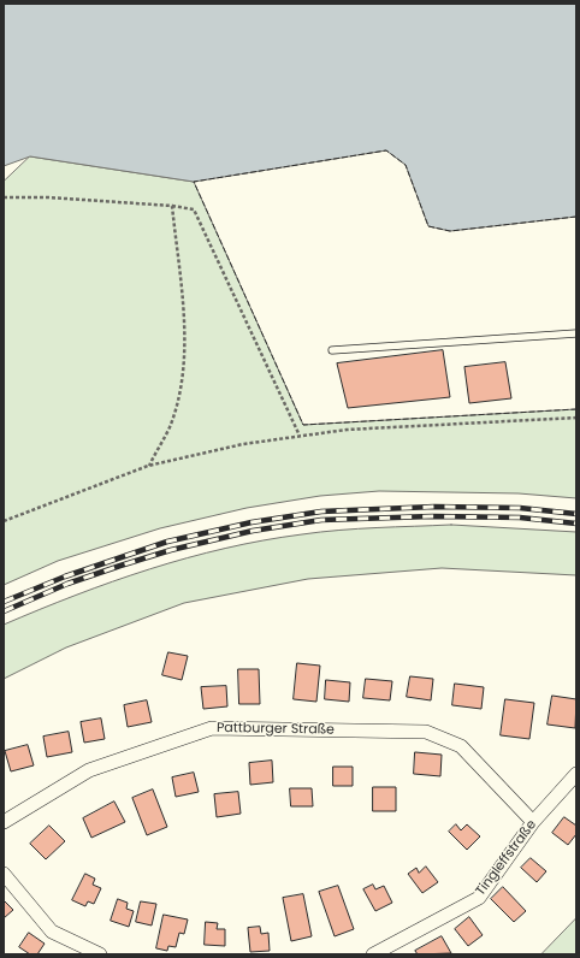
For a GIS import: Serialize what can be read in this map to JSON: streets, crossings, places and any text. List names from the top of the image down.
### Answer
{
  "streets": {
    "street": ["Pattburger Straße", "Tingleffstraße"]
  },
  "crossings": [
    ["Pattburger Straße", "Tingleffstraße"]
  ]
}
